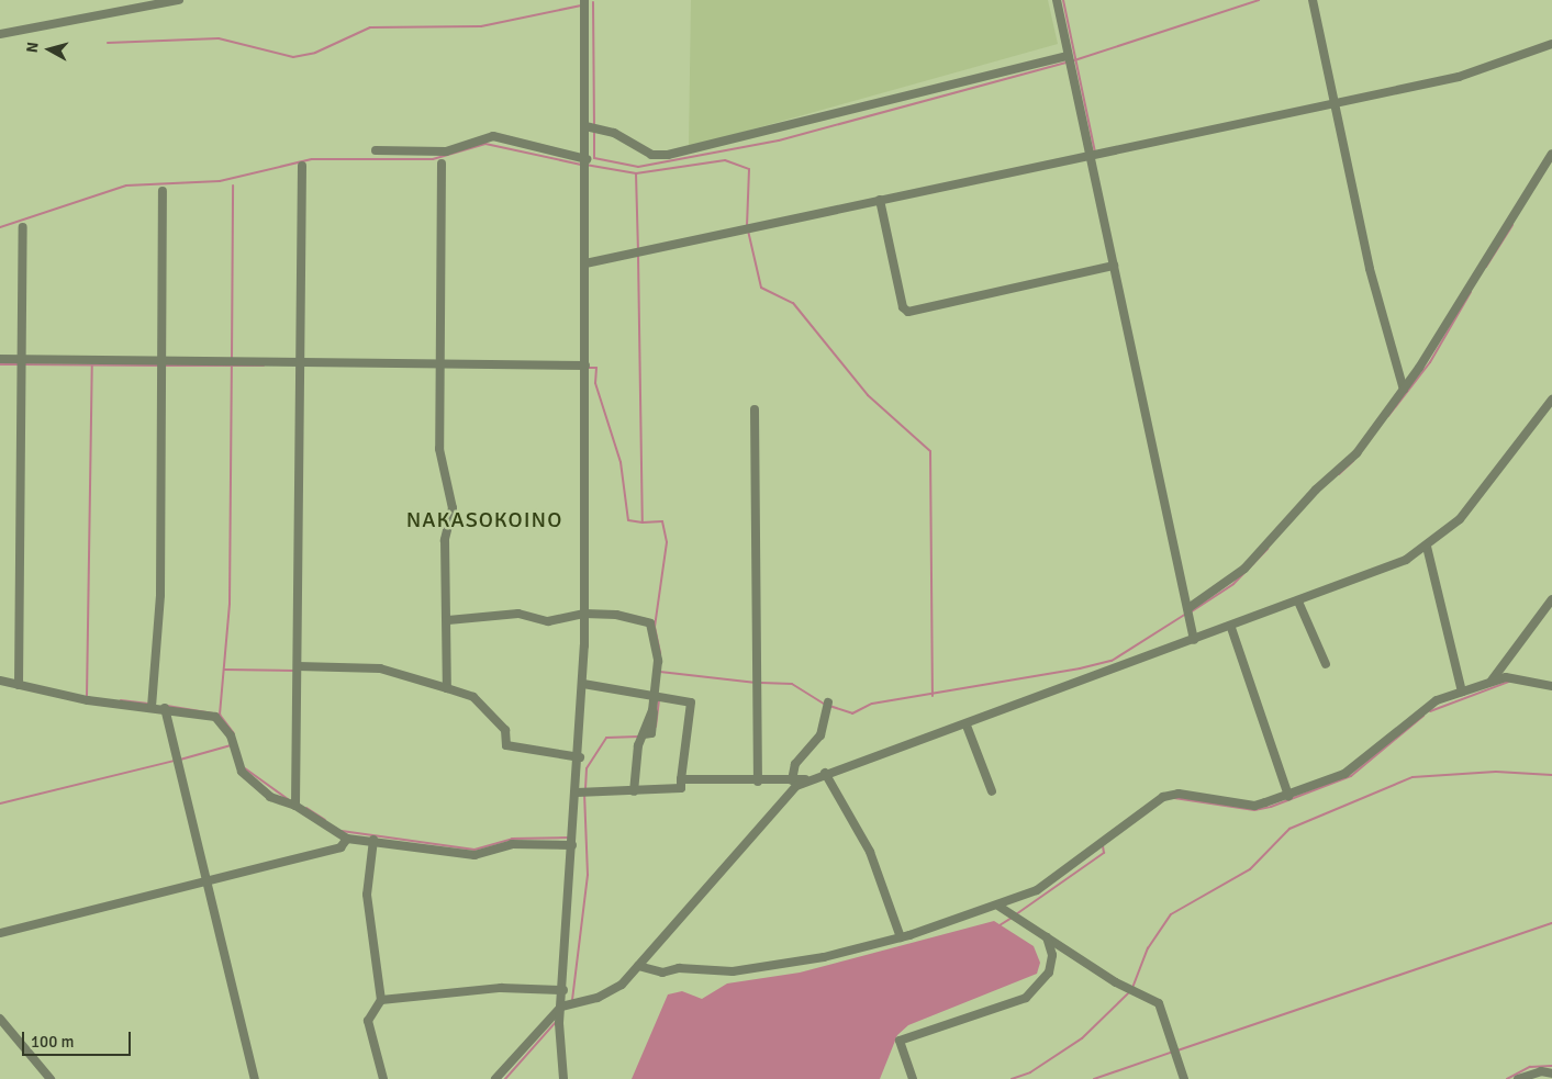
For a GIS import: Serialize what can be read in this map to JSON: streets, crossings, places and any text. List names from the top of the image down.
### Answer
{
  "districts": ["NAKASOKOINO"],
  "scale_bar": "100 m",
  "north": "left"
}
